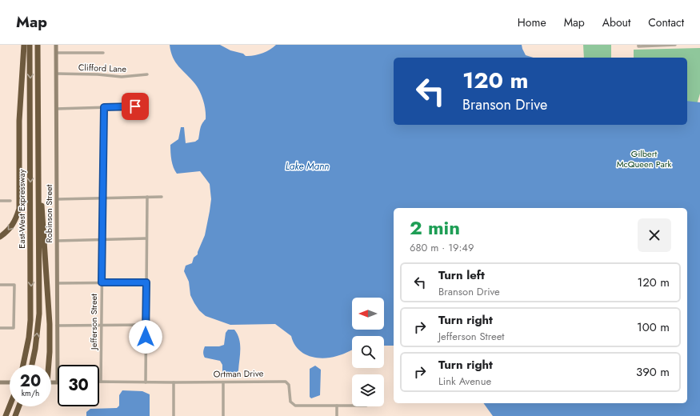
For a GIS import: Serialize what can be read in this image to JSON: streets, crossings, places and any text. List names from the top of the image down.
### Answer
{
  "streets": {
    "highway": ["East-West Expressway"],
    "street": [
      "Clifford Lane",
      "Robinson Street",
      "Jefferson Street",
      "Ortman Drive"
    ]
  },
  "crossings": [
    ["Clifford Lane", "Robinson Street"],
    ["Jefferson Street", "Ortman Drive"]
  ],
  "water": ["Lake Mann"],
  "parks": ["Gilbert McQueen Park"],
  "north": "left",
  "page": {
    "header": "Map",
    "nav": [
      "Home",
      "Map",
      "About",
      "Contact"
    ],
    "turn": ["120 m", "Branson Drive"],
    "heading": ["2 min", "680 m · 19:49"],
    "list": [
      {
        "name": "Turn left",
        "note": "Branson Drive",
        "value": "120 m"
      },
      {
        "name": "Turn right",
        "note": "Jefferson Street",
        "value": "100 m"
      },
      {
        "name": "Turn right",
        "note": "Link Avenue",
        "value": "390 m"
      }
    ],
    "speed": "20 km/h",
    "limit": "30"
  }
}
